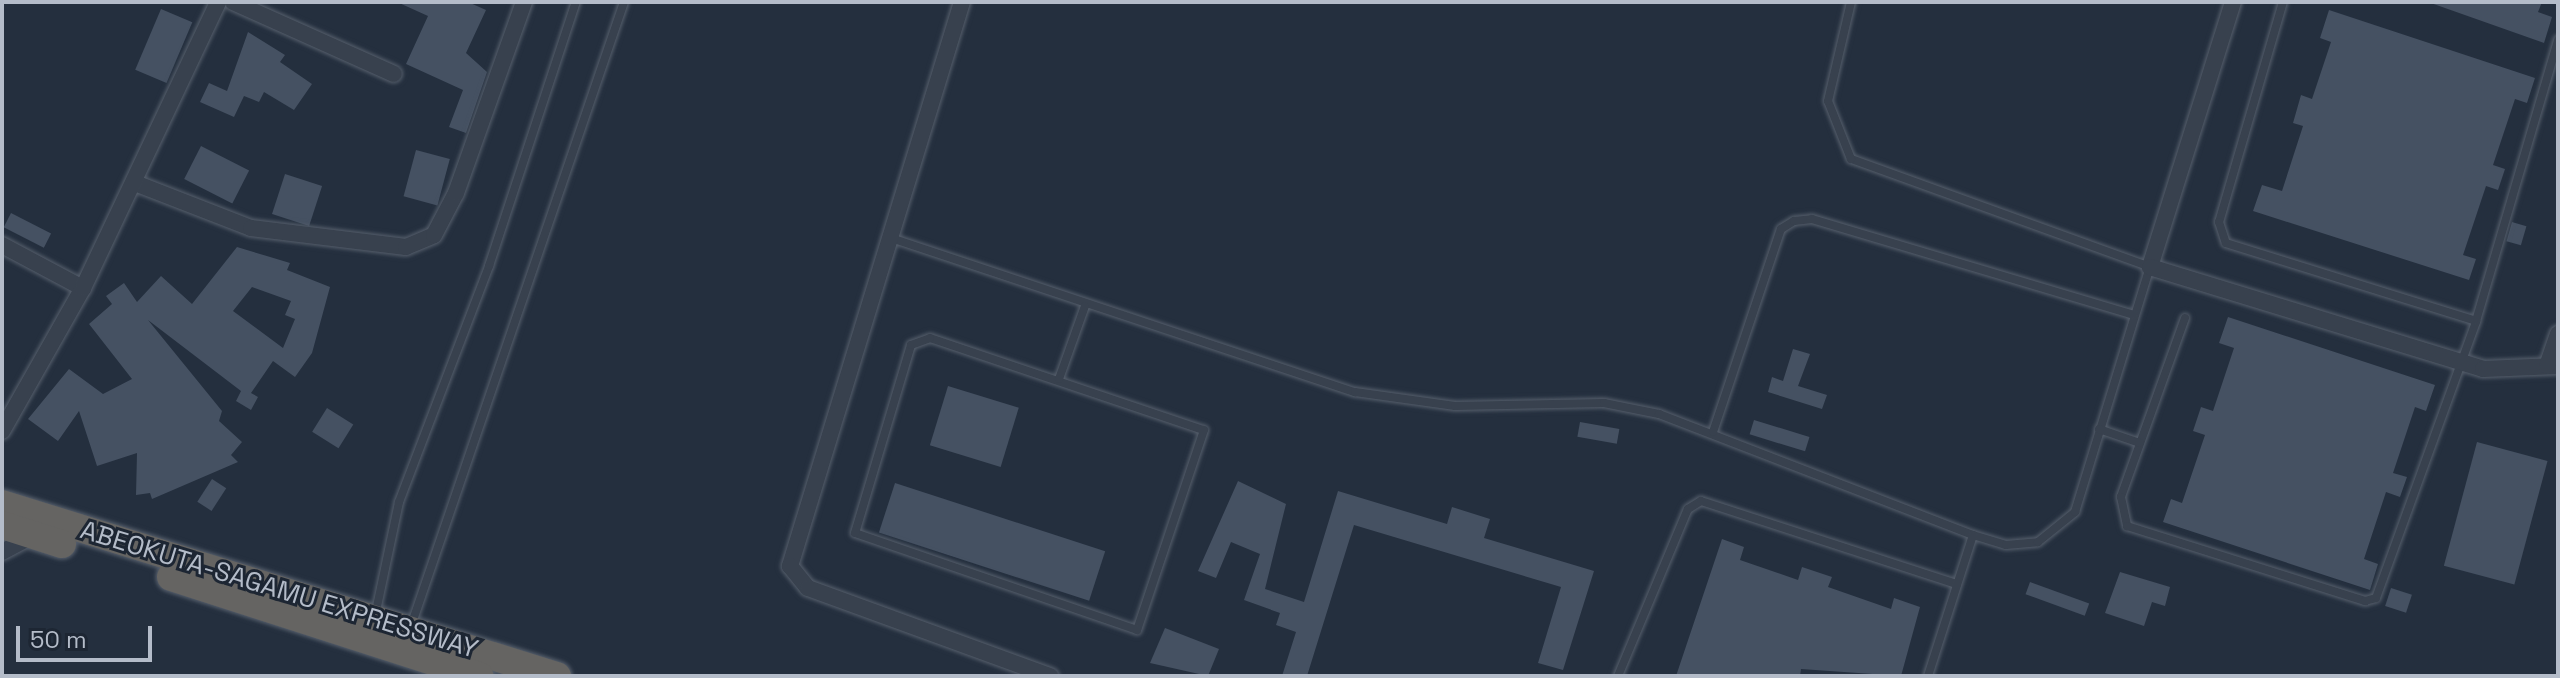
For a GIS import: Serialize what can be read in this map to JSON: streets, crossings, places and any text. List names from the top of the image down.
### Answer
{
  "streets": {
    "highway": ["ABEOKUTA-SAGAMU EXPRESSWAY"]
  },
  "scale_bar": "50 m"
}
